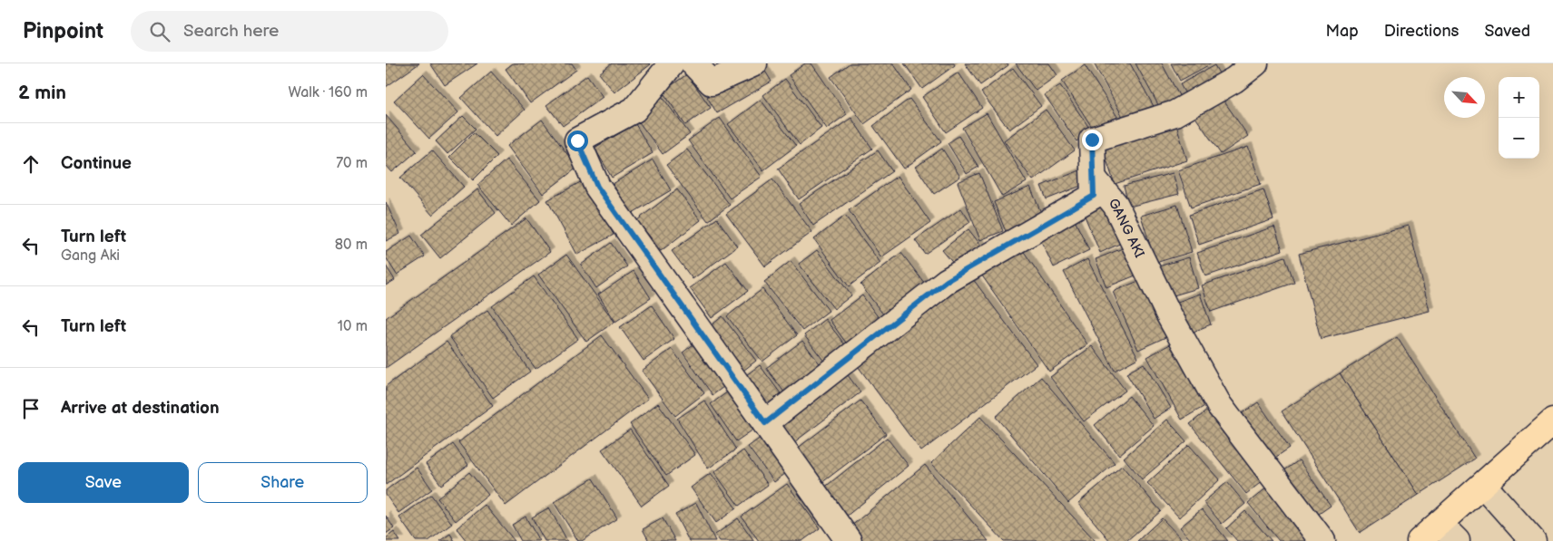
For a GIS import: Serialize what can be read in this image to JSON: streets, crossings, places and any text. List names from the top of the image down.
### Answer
{
  "streets": {
    "street": ["GANG AKI"]
  },
  "north": "bottom right",
  "page": {
    "header": "Pinpoint",
    "search": "Search here",
    "nav": ["Map", "Directions", "Saved"],
    "heading": ["2 min", "Walk · 160 m"],
    "map_buttons": ["+", "−"],
    "list": [
      ["Continue", "70 m"],
      ["Turn left", "Gang Aki", "80 m"],
      ["Turn left", "10 m"],
      "Arrive at destination"
    ],
    "buttons": ["Save", "Share"]
  }
}
